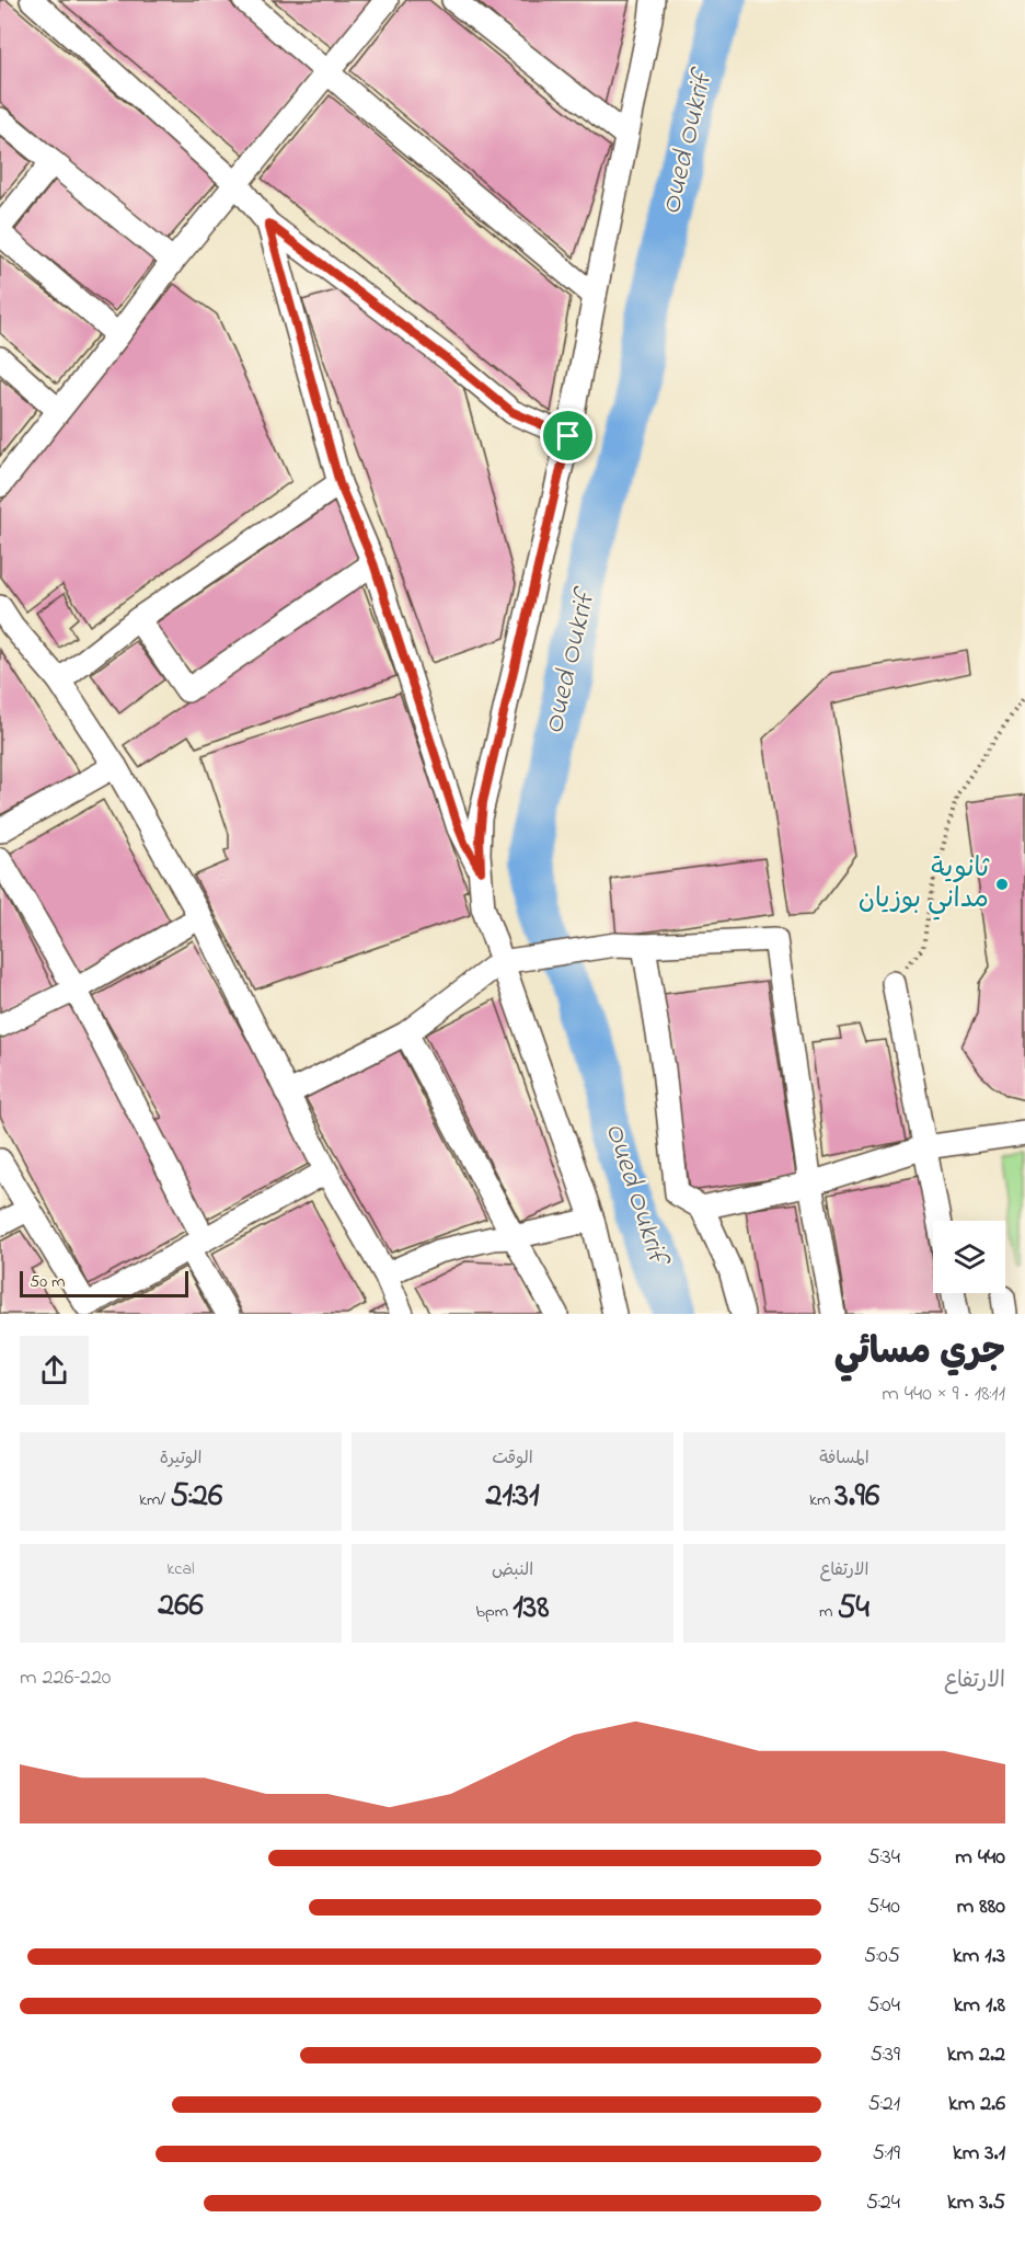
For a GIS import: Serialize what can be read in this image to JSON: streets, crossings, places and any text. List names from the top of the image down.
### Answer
{
  "water": ["Oued Oukrif"],
  "places": ["ثانوية مداني بوزيان"],
  "scale_bar": "50 m",
  "page": {
    "scale": "50 m",
    "heading": ["جري مسائي", "18:11 · 9 × 440 m"],
    "stats": [
      ["المسافة", "3.96 km"],
      ["الوقت", "21:31"],
      ["الوتيرة", "5:26 /km"],
      ["الارتفاع", "54 m"],
      ["النبض", "138 bpm"],
      ["kcal", "266"]
    ],
    "chart": ["الارتفاع", "220–226 m"],
    "list": [
      {
        "name": "440 m",
        "note": "5:34"
      },
      {
        "name": "880 m",
        "note": "5:40"
      },
      {
        "name": "1.3 km",
        "note": "5:05"
      },
      {
        "name": "1.8 km",
        "note": "5:04"
      },
      {
        "name": "2.2 km",
        "note": "5:39"
      },
      {
        "name": "2.6 km",
        "note": "5:21"
      },
      {
        "name": "3.1 km",
        "note": "5:19"
      },
      {
        "name": "3.5 km",
        "note": "5:24"
      }
    ]
  }
}
